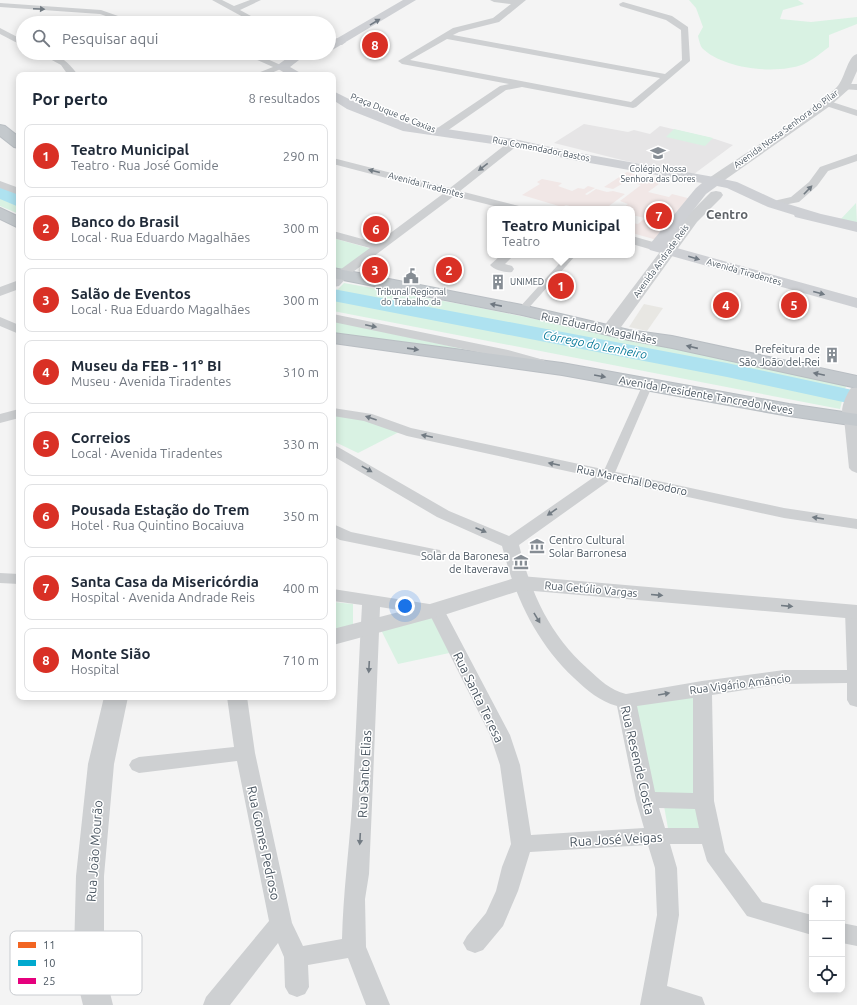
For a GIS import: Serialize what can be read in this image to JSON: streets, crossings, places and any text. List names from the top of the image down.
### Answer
{
  "streets": {
    "highway": ["Rua Eduardo Magalhães", "Avenida Presidente Tancredo Neves"],
    "main road": [
      "Praça Duque de Caxias",
      "Avenida Nossa Senhora do Pilar",
      "Rua Comendador Bastos",
      "Avenida Tiradentes",
      "Avenida Andrade Reis"
    ],
    "street": [
      "Rua Marechal Deodoro",
      "Rua Getúlio Vargas",
      "Rua Vigário Amâncio",
      "Rua Santa Teresa",
      "Rua Resende Costa",
      "Rua Santo Elias",
      "Rua José Veigas",
      "Rua Gomes Pedroso",
      "Rua João Mourão"
    ]
  },
  "crossings": [
    ["Praça Duque de Caxias", "Rua Comendador Bastos"],
    ["Avenida Nossa Senhora do Pilar", "Rua Comendador Bastos"],
    ["Avenida Nossa Senhora do Pilar", "Avenida Andrade Reis"],
    ["Rua Comendador Bastos", "Avenida Andrade Reis"],
    ["Avenida Tiradentes", "Avenida Andrade Reis"],
    ["Avenida Andrade Reis", "Rua Eduardo Magalhães"],
    ["Rua Getúlio Vargas", "Rua Santa Teresa"],
    ["Rua Getúlio Vargas", "Rua Resende Costa"],
    ["Rua Getúlio Vargas", "Rua Santo Elias"],
    ["Rua Vigário Amâncio", "Rua Resende Costa"],
    ["Rua Santa Teresa", "Rua José Veigas"],
    ["Rua Resende Costa", "Rua José Veigas"]
  ],
  "one_way": ["Rua Eduardo Magalhães", "Rua Getúlio Vargas", "Rua Santo Elias"],
  "districts": ["Centro"],
  "water": ["Córrego do Lenheiro"],
  "places": {
    "school or university": ["Colégio Nossa Senhora das Dores"],
    "public building": ["Tribunal Regional do Trabalho da"],
    "building": ["UNIMED", "Prefeitura de São João del-Rei"],
    "museum": ["Centro Cultural Solar Barronesa", "Solar da Baronesa de Itaverava"]
  },
  "legend": ["11", "10", "25"],
  "page": {
    "search": "Pesquisar aqui",
    "pins": [
      "8",
      "7",
      "6",
      "2",
      "3",
      "1",
      "4",
      "5"
    ],
    "heading": ["Por perto", "8 resultados"],
    "list": [
      {
        "mark": "1",
        "name": "Teatro Municipal",
        "note": "Teatro · Rua José Gomide",
        "value": "290 m"
      },
      {
        "mark": "2",
        "name": "Banco do Brasil",
        "note": "Local · Rua Eduardo Magalhães",
        "value": "300 m"
      },
      {
        "mark": "3",
        "name": "Salão de Eventos",
        "note": "Local · Rua Eduardo Magalhães",
        "value": "300 m"
      },
      {
        "mark": "4",
        "name": "Museu da FEB - 11° BI",
        "note": "Museu · Avenida Tiradentes",
        "value": "310 m"
      },
      {
        "mark": "5",
        "name": "Correios",
        "note": "Local · Avenida Tiradentes",
        "value": "330 m"
      },
      {
        "mark": "6",
        "name": "Pousada Estação do Trem",
        "note": "Hotel · Rua Quintino Bocaiuva",
        "value": "350 m"
      },
      {
        "mark": "7",
        "name": "Santa Casa da Misericórdia",
        "note": "Hospital · Avenida Andrade Reis",
        "value": "400 m"
      },
      {
        "mark": "8",
        "name": "Monte Sião",
        "note": "Hospital",
        "value": "710 m"
      }
    ],
    "popup": ["Teatro Municipal", "Teatro"],
    "map_buttons": ["+", "−"]
  }
}
